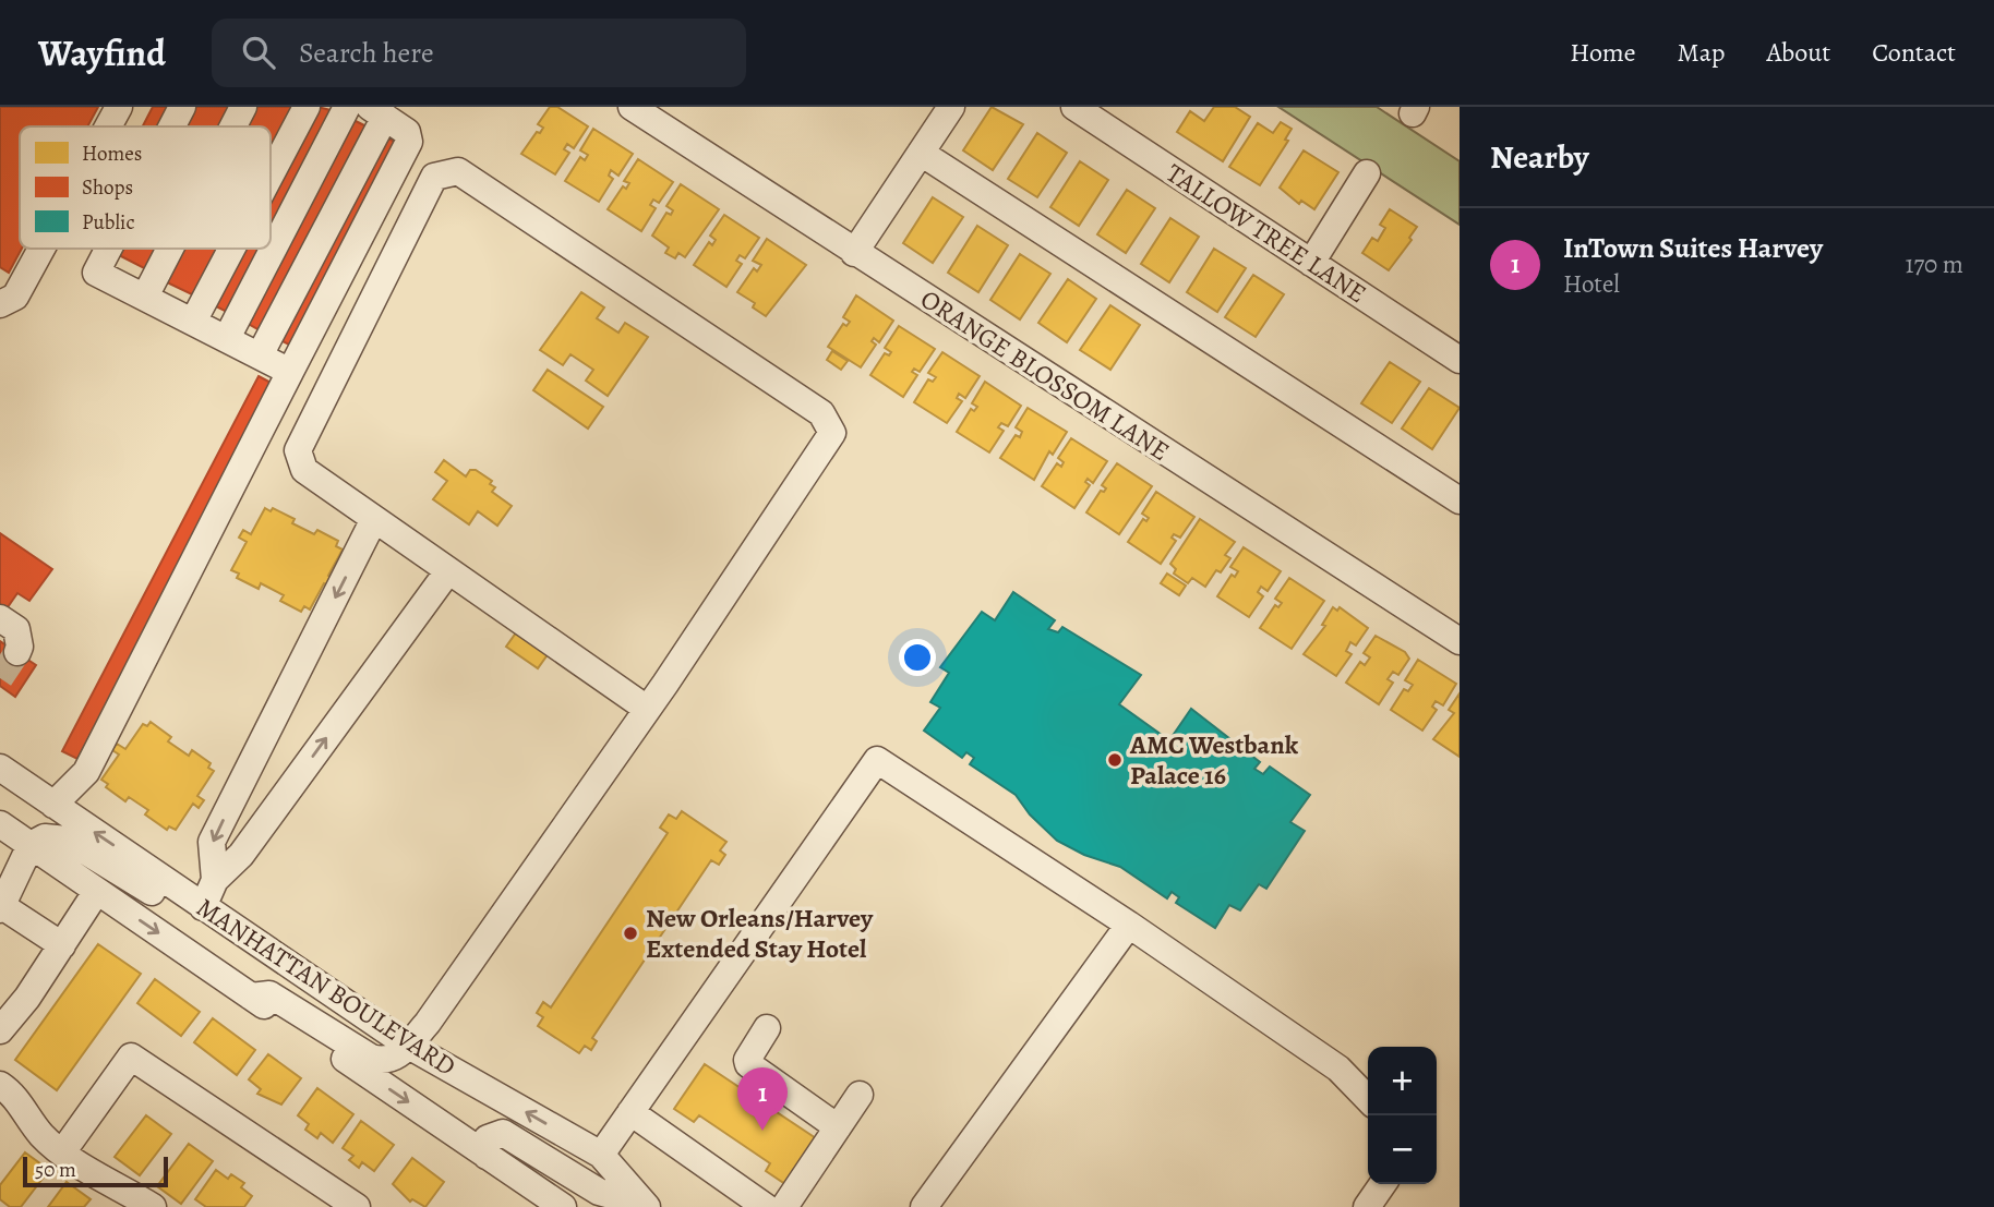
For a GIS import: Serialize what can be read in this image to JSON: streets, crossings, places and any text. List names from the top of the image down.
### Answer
{
  "streets": {
    "street": ["TALLOW TREE LANE", "ORANGE BLOSSOM LANE", "MANHATTAN BOULEVARD"]
  },
  "places": ["AMC Westbank Palace 16", "New Orleans/Harvey Extended Stay Hotel"],
  "legend": ["Homes", "Shops", "Public"],
  "scale_bar": "50 m",
  "page": {
    "header": "Wayfind",
    "search": "Search here",
    "nav": [
      "Home",
      "Map",
      "About",
      "Contact"
    ],
    "heading": "Nearby",
    "list": [
      {
        "mark": "1",
        "name": "InTown Suites Harvey",
        "note": "Hotel",
        "value": "170 m"
      }
    ],
    "map_buttons": ["+", "−"],
    "pins": "1",
    "scale": "50 m"
  }
}
